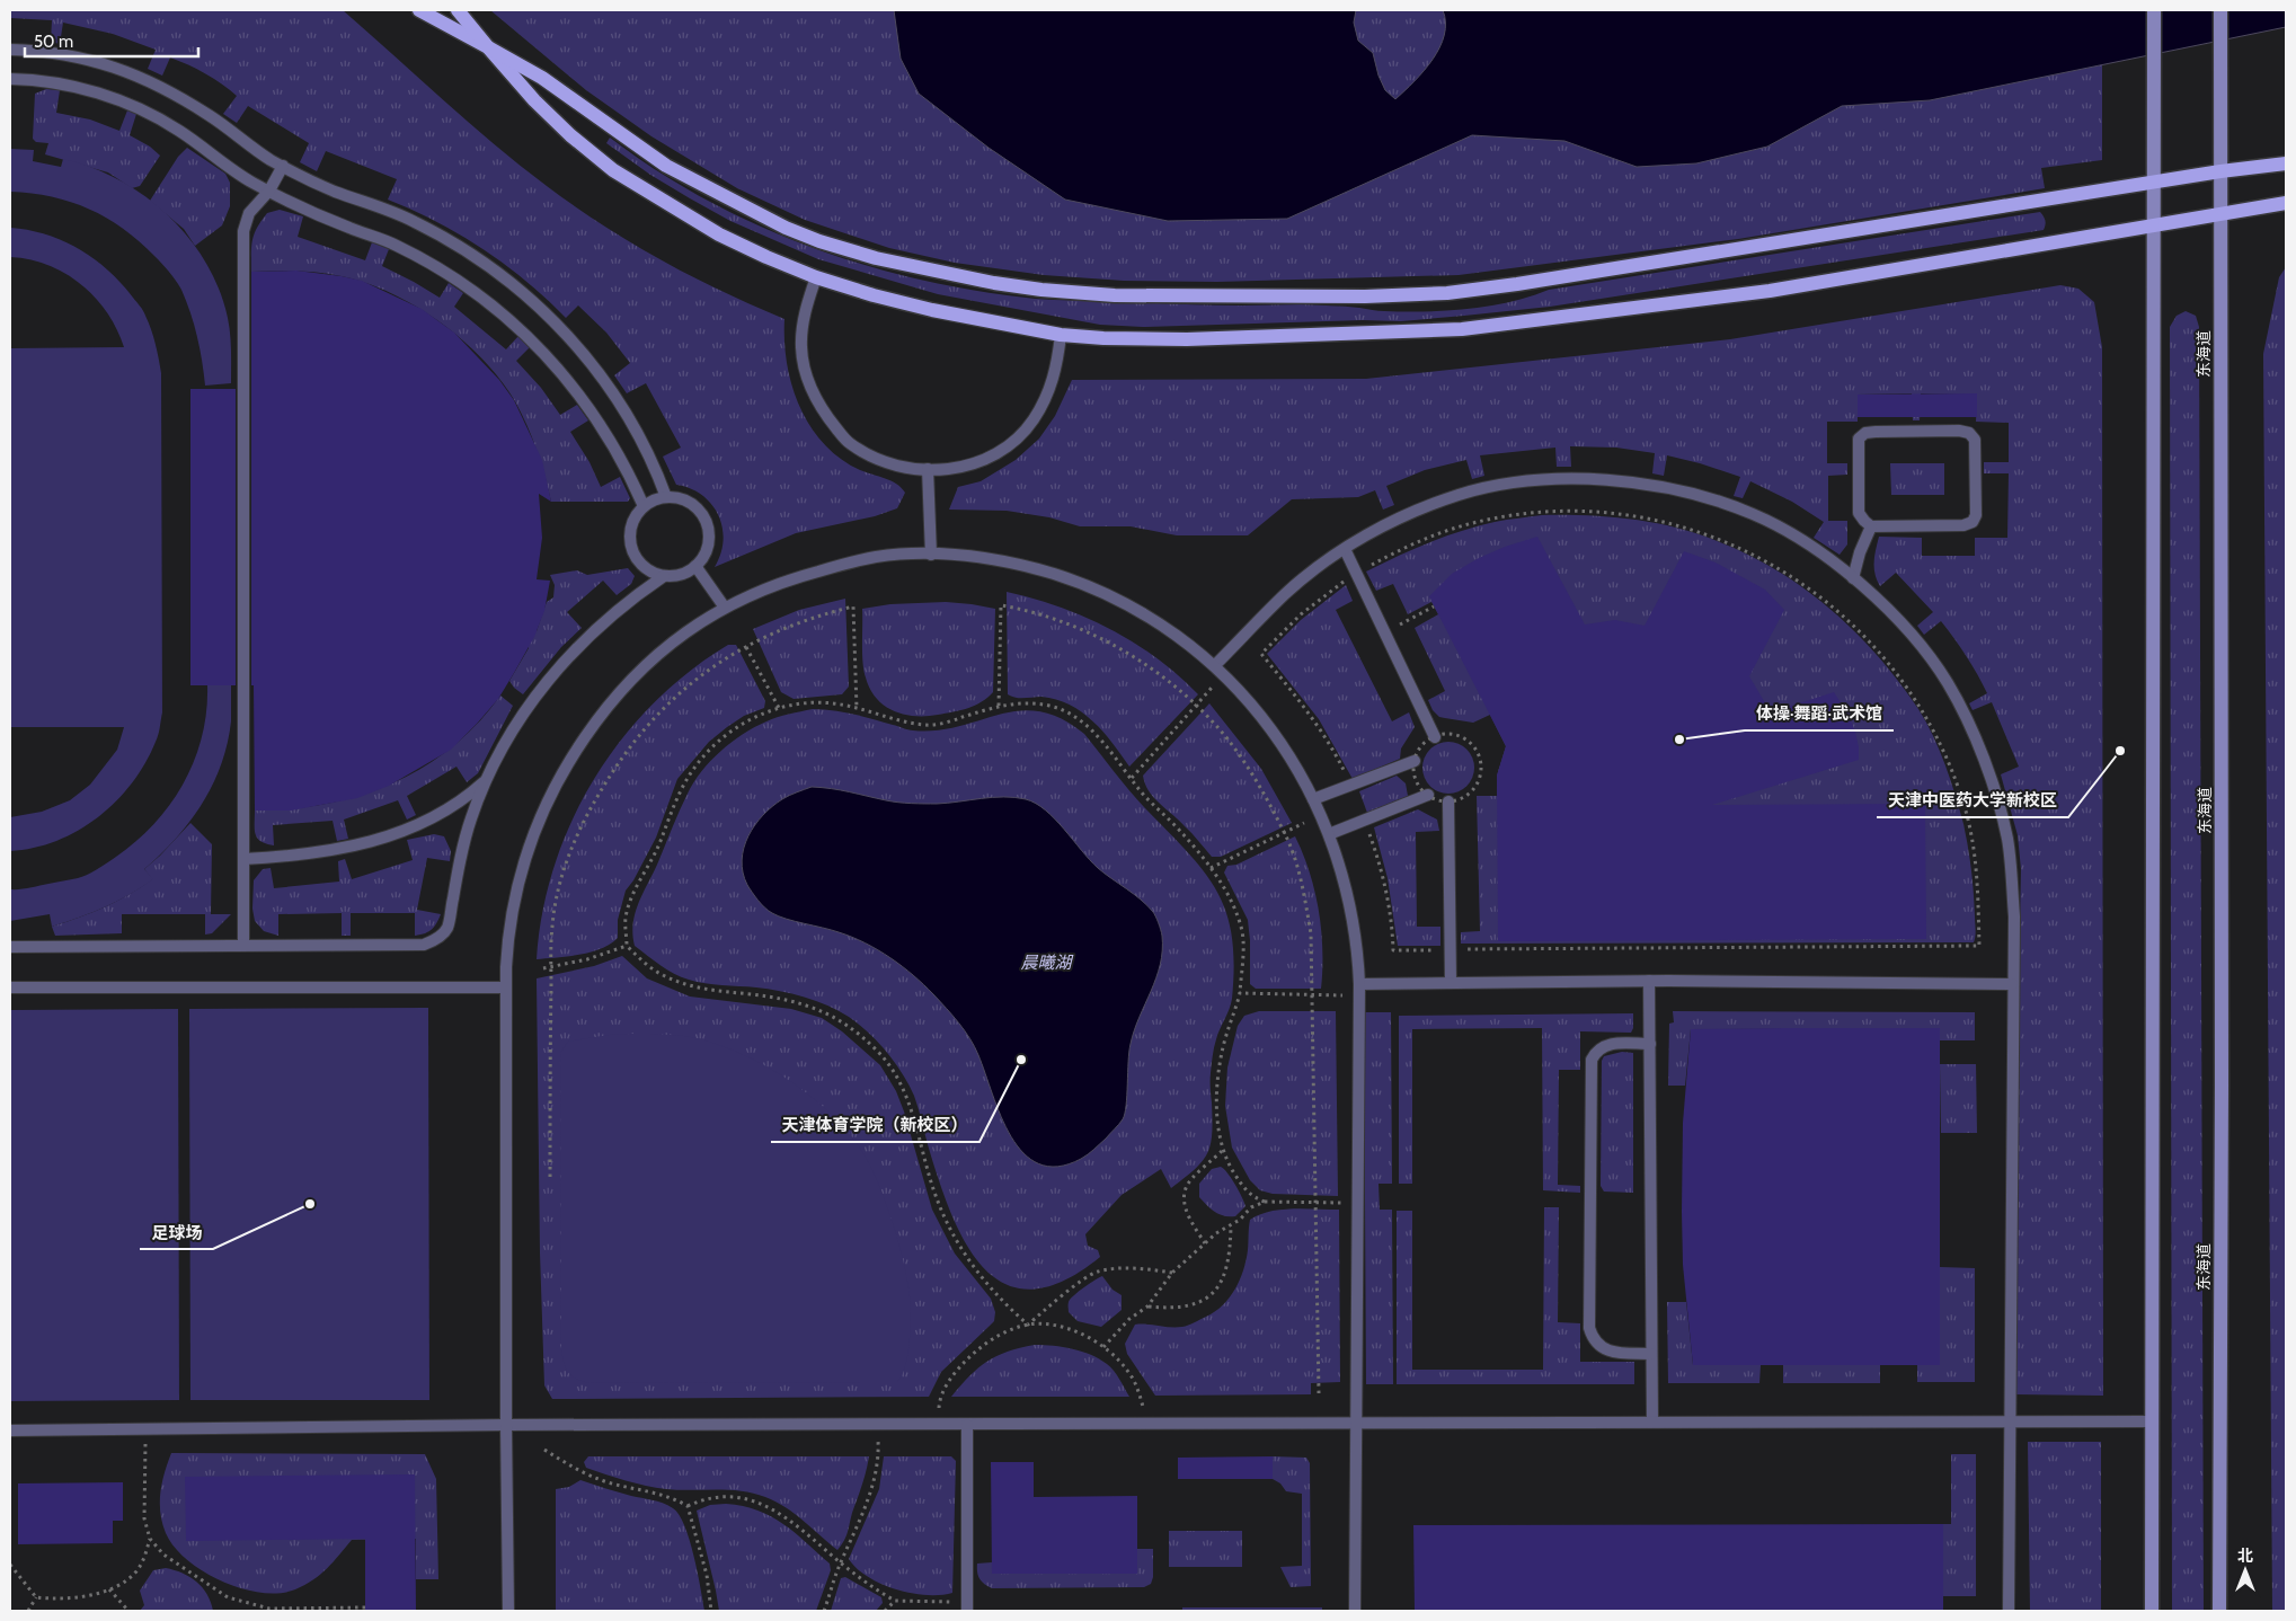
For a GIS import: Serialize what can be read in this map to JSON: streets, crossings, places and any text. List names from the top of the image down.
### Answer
{
  "streets": {
    "main road": ["东海道"]
  },
  "water": ["晨曦湖"],
  "places": [
    "体操·舞蹈·武术馆",
    "天津中医药大学新校区",
    "天津体育学院（新校区）",
    "足球场"
  ],
  "scale_bar": "50 m",
  "north": "top"
}
